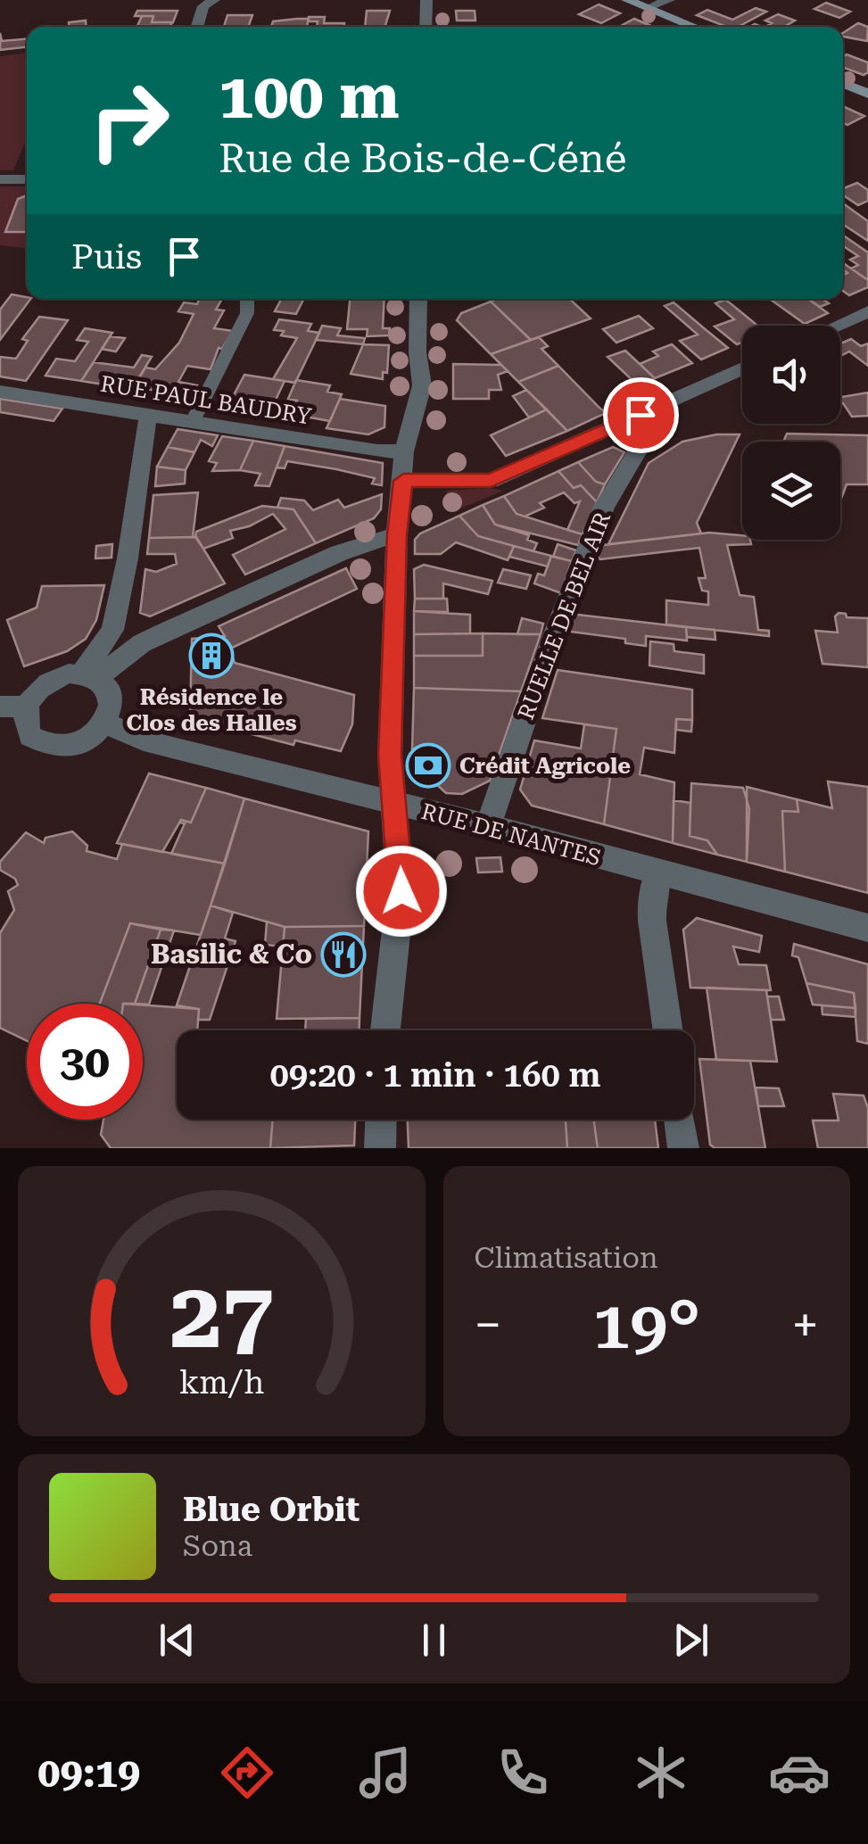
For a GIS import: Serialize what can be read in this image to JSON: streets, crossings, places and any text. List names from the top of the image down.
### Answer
{
  "streets": {
    "street": ["RUE PAUL BAUDRY", "RUELLE DE BEL AIR", "RUE DE NANTES"]
  },
  "crossings": [
    ["RUELLE DE BEL AIR", "RUE DE NANTES"]
  ],
  "places": {
    "building": ["Résidence le Clos des Halles"],
    "bank": ["Crédit Agricole"],
    "restaurant": ["Basilic & Co"]
  },
  "page": {
    "turn": ["100 m", "Rue de Bois-de-Céné"],
    "then": "Puis",
    "limit": "30",
    "trip": "09:20 · 1 min · 160 m",
    "tile": "Climatisation",
    "heat": ["−", "19°", "+"],
    "song": ["Blue Orbit", "Sona"],
    "tabs": "09:19",
    "gauge": ["27", "km/h"]
  }
}
